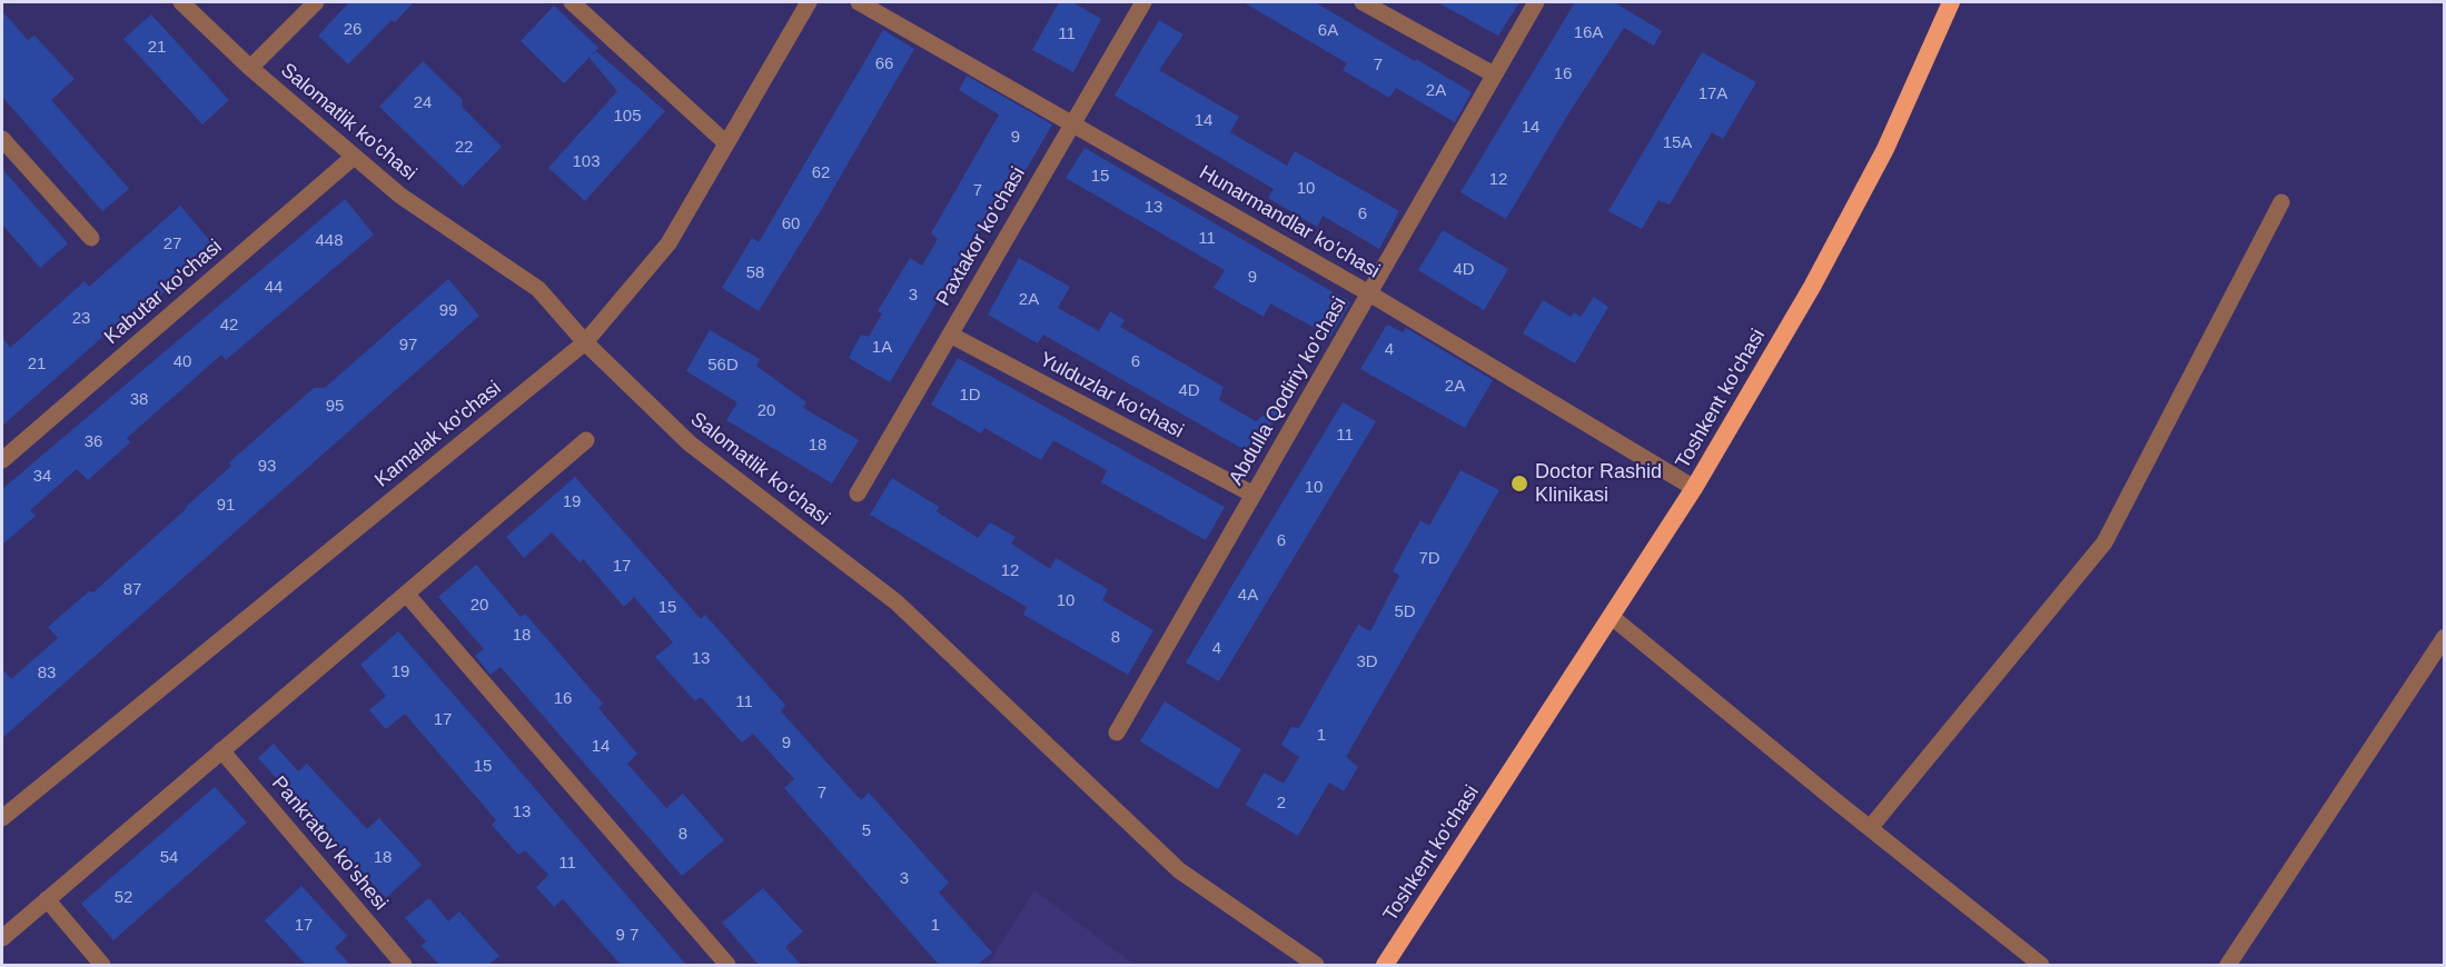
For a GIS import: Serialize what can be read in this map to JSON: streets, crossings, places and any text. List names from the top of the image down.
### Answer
{
  "streets": {
    "highway": ["Toshkent ko'chasi"],
    "street": [
      "Salomatlik ko'chasi",
      "Hunarmandlar ko'chasi",
      "Paxtakor ko'chasi",
      "Kabutar ko'chasi",
      "Abdulla Qodiriy ko'chasi",
      "Yulduzlar ko'chasi",
      "Kamalak ko'chasi",
      "Pankratov ko'shesi"
    ]
  },
  "crossings": [
    ["Salomatlik ko'chasi", "Kabutar ko'chasi"],
    ["Salomatlik ko'chasi", "Kamalak ko'chasi"],
    ["Hunarmandlar ko'chasi", "Paxtakor ko'chasi"],
    ["Hunarmandlar ko'chasi", "Abdulla Qodiriy ko'chasi"],
    ["Hunarmandlar ko'chasi", "Toshkent ko'chasi"],
    ["Paxtakor ko'chasi", "Yulduzlar ko'chasi"],
    ["Abdulla Qodiriy ko'chasi", "Yulduzlar ko'chasi"]
  ],
  "places": ["Doctor Rashid Klinikasi"],
  "house_numbers": [
    "26",
    "6A",
    "16A",
    "11",
    "21",
    "66",
    "7",
    "16",
    "2A",
    "17A",
    "24",
    "105",
    "14",
    "14",
    "9",
    "15A",
    "22",
    "103",
    "62",
    "15",
    "12",
    "10",
    "7",
    "13",
    "6",
    "60",
    "11",
    "448",
    "27",
    "4D",
    "58",
    "9",
    "44",
    "3",
    "2A",
    "99",
    "23",
    "42",
    "97",
    "1A",
    "4",
    "40",
    "6",
    "21",
    "56D",
    "2A",
    "4D",
    "1D",
    "38",
    "95",
    "20",
    "11",
    "36",
    "18",
    "93",
    "34",
    "10",
    "19",
    "91",
    "6",
    "7D",
    "17",
    "12",
    "87",
    "4A",
    "10",
    "20",
    "15",
    "5D",
    "18",
    "8",
    "4",
    "13",
    "3D",
    "19",
    "83",
    "16",
    "11",
    "17",
    "1",
    "9",
    "14",
    "15",
    "7",
    "2",
    "13",
    "5",
    "8",
    "54",
    "18",
    "11",
    "3",
    "52",
    "17",
    "1",
    "9 7"
  ]
}
